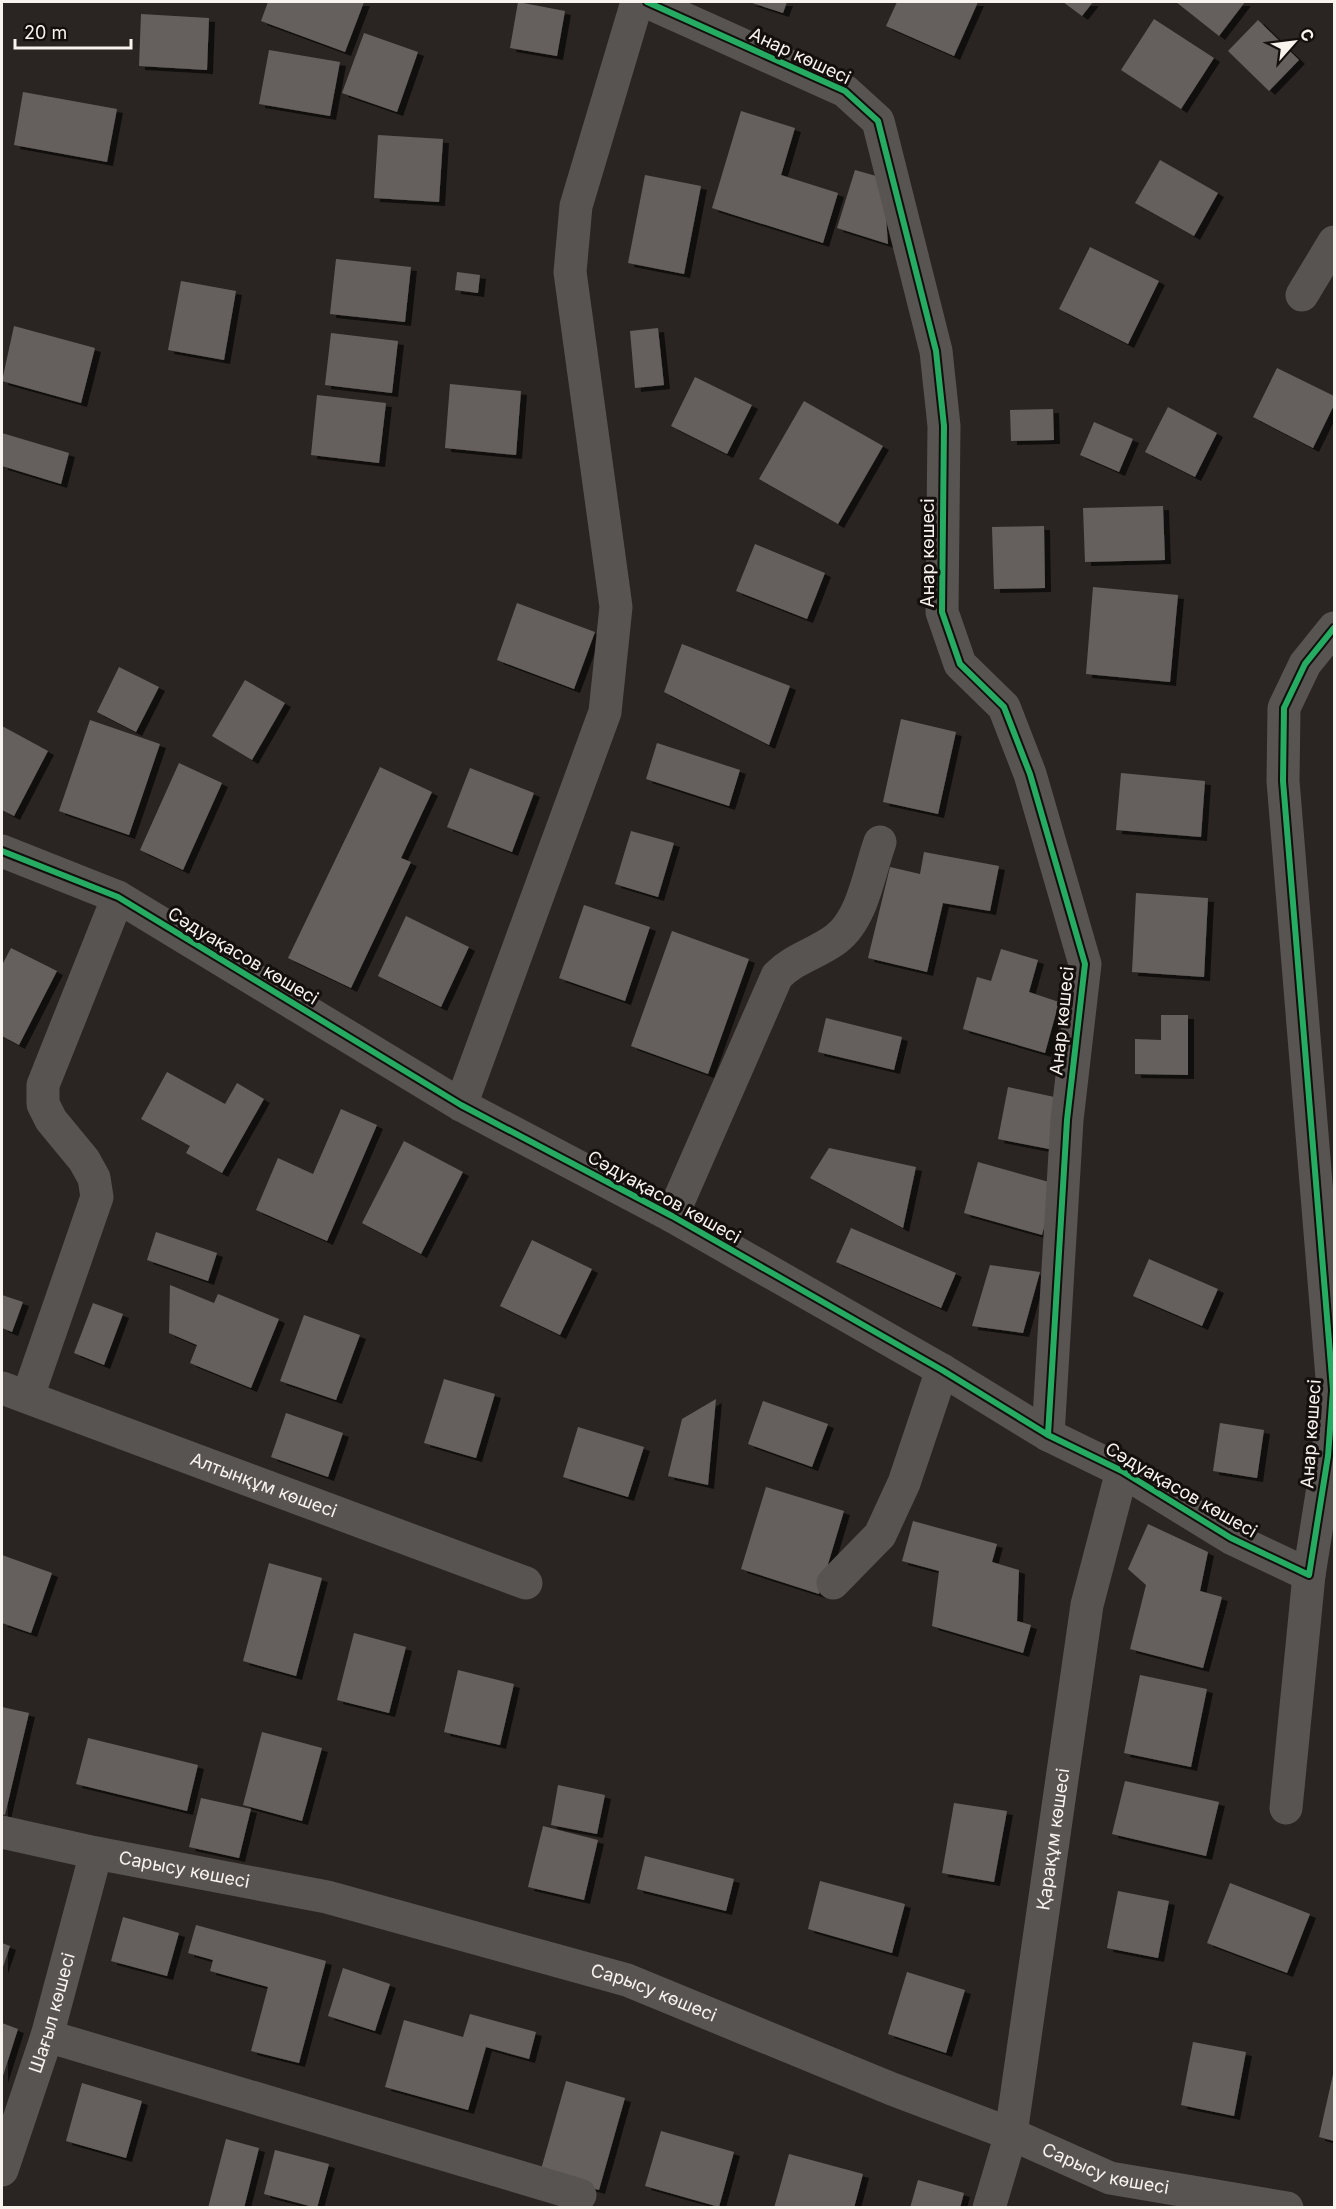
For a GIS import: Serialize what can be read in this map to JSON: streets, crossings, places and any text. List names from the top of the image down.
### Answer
{
  "streets": {
    "street": [
      "Анар көшесі",
      "Сәдуақасов көшесі",
      "Алтынқұм көшесі",
      "Қарақұм көшесі",
      "Сарысу көшесі",
      "Шағыл көшесі"
    ]
  },
  "crossings": [
    ["Анар көшесі", "Сәдуақасов көшесі"],
    ["Сәдуақасов көшесі", "Қарақұм көшесі"],
    ["Қарақұм көшесі", "Сарысу көшесі"],
    ["Сарысу көшесі", "Шағыл көшесі"]
  ],
  "scale_bar": "20 m",
  "north": "top right"
}
